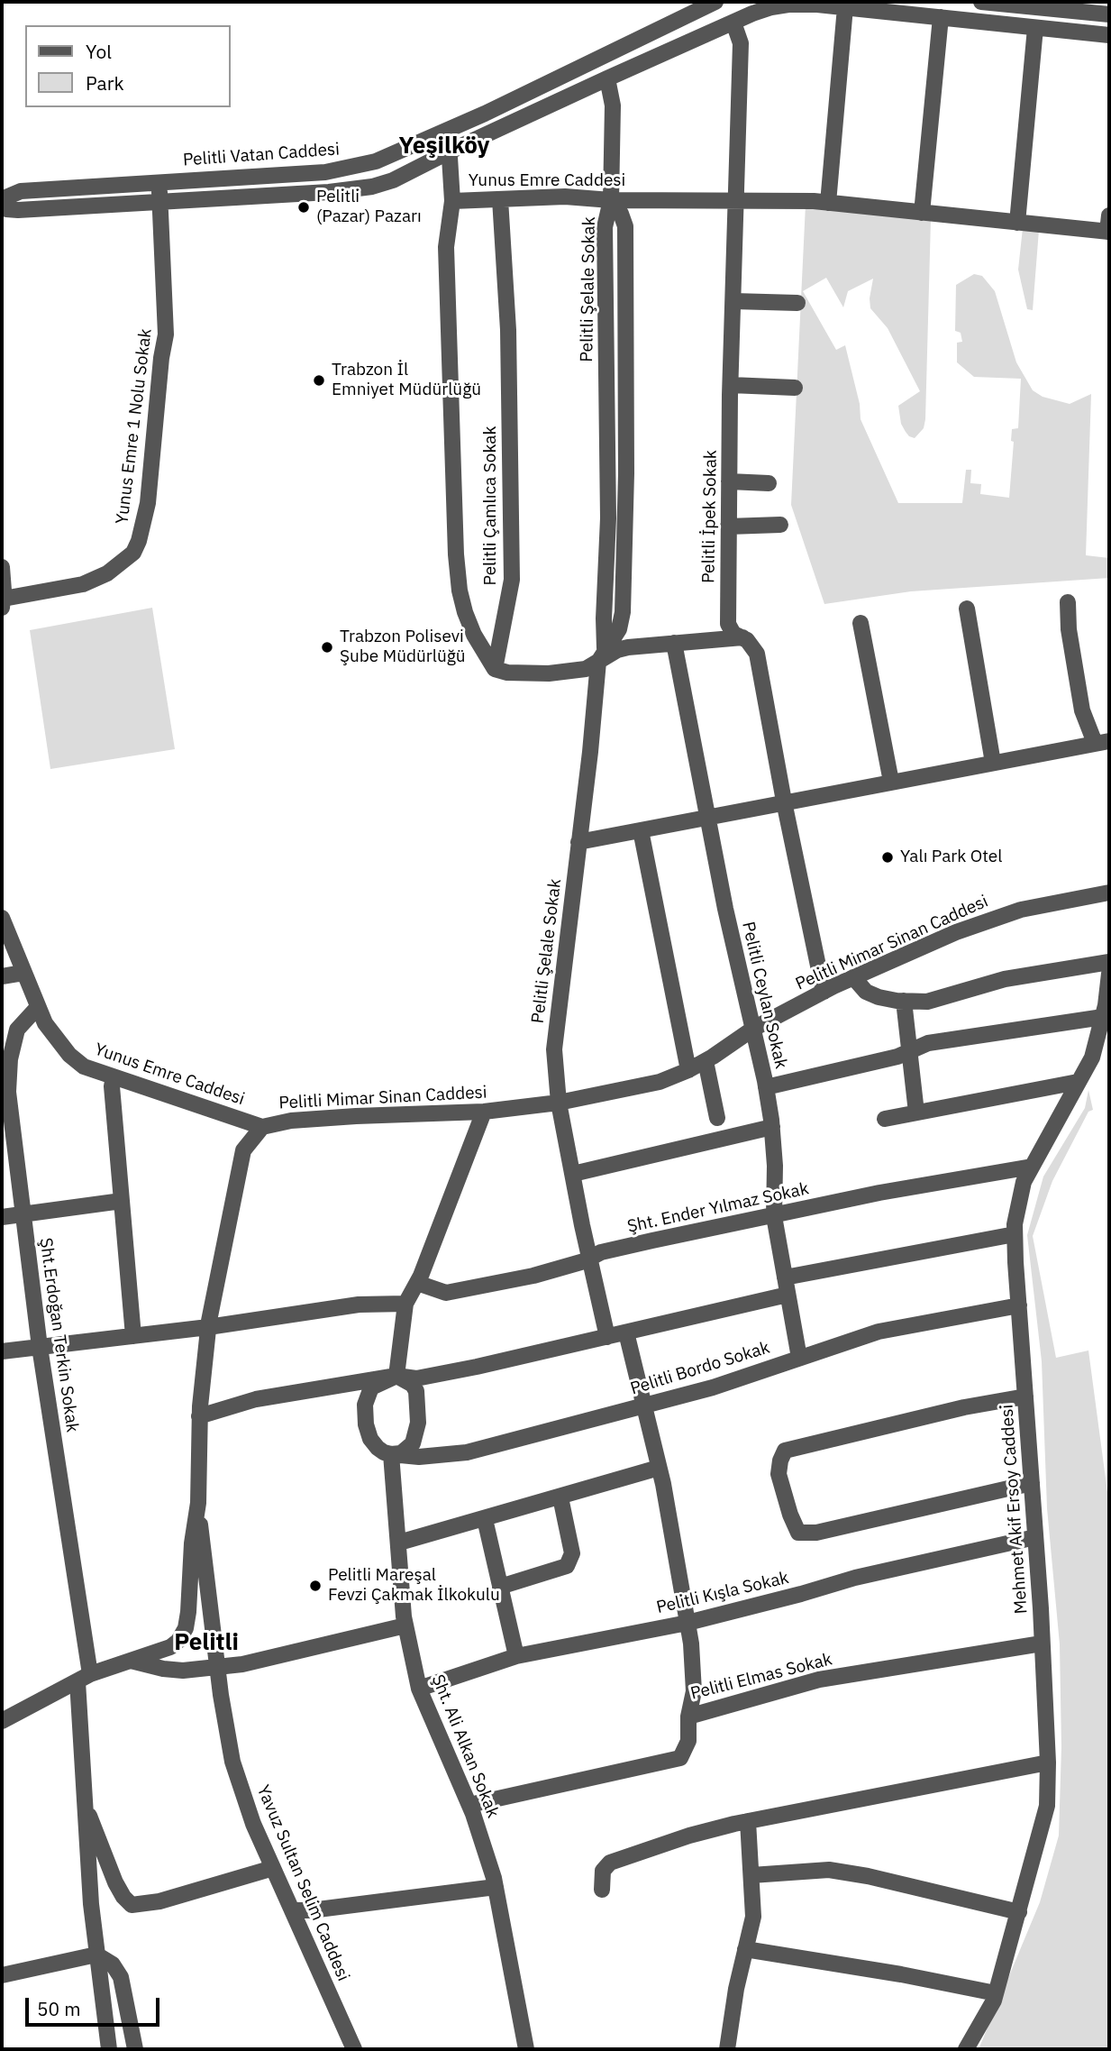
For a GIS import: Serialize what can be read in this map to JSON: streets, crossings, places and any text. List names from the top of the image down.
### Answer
{
  "streets": {
    "street": [
      "Pelitli Vatan Caddesi",
      "Yunus Emre Caddesi",
      "Pelitli Şelale Sokak",
      "Yunus Emre 1 Nolu Sokak",
      "Pelitli Çamlıca Sokak",
      "Pelitli İpek Sokak",
      "Pelitli Mimar Sinan Caddesi",
      "Pelitli Ceylan Sokak",
      "Şht. Ender Yılmaz Sokak",
      "Şht.Erdoğan Terkin Sokak",
      "Pelitli Bordo Sokak",
      "Mehmet Akif Ersoy Caddesi",
      "Pelitli Kışla Sokak",
      "Pelitli Elmas Sokak",
      "Şht. Ali Alkan Sokak",
      "Yavuz Sultan Selim Caddesi"
    ]
  },
  "crossings": [
    ["Pelitli Vatan Caddesi", "Yunus Emre Caddesi"],
    ["Pelitli Vatan Caddesi", "Yunus Emre 1 Nolu Sokak"],
    ["Yunus Emre Caddesi", "Pelitli Şelale Sokak"],
    ["Yunus Emre Caddesi", "Pelitli Çamlıca Sokak"],
    ["Yunus Emre Caddesi", "Pelitli İpek Sokak"],
    ["Yunus Emre Caddesi", "Pelitli Mimar Sinan Caddesi"],
    ["Yunus Emre Caddesi", "Şht.Erdoğan Terkin Sokak"],
    ["Pelitli Şelale Sokak", "Pelitli Mimar Sinan Caddesi"],
    ["Pelitli Şelale Sokak", "Şht. Ender Yılmaz Sokak"],
    ["Pelitli İpek Sokak", "Pelitli Mimar Sinan Caddesi"],
    ["Pelitli Mimar Sinan Caddesi", "Pelitli Ceylan Sokak"],
    ["Pelitli Mimar Sinan Caddesi", "Şht.Erdoğan Terkin Sokak"],
    ["Pelitli Mimar Sinan Caddesi", "Yavuz Sultan Selim Caddesi"],
    ["Pelitli Ceylan Sokak", "Şht. Ender Yılmaz Sokak"],
    ["Pelitli Ceylan Sokak", "Pelitli Bordo Sokak"],
    ["Şht. Ender Yılmaz Sokak", "Mehmet Akif Ersoy Caddesi"],
    ["Pelitli Bordo Sokak", "Mehmet Akif Ersoy Caddesi"],
    ["Pelitli Bordo Sokak", "Pelitli Elmas Sokak"],
    ["Pelitli Bordo Sokak", "Şht. Ali Alkan Sokak"],
    ["Mehmet Akif Ersoy Caddesi", "Pelitli Kışla Sokak"],
    ["Mehmet Akif Ersoy Caddesi", "Pelitli Elmas Sokak"],
    ["Pelitli Kışla Sokak", "Pelitli Elmas Sokak"],
    ["Pelitli Kışla Sokak", "Şht. Ali Alkan Sokak"]
  ],
  "districts": ["Yeşilköy", "Pelitli"],
  "places": [
    "Pelitli (Pazar) Pazarı",
    "Trabzon İl Emniyet Müdürlüğü",
    "Trabzon Polisevi Şube Müdürlüğü",
    "Yalı Park Otel",
    "Pelitli Mareşal Fevzi Çakmak İlkokulu"
  ],
  "legend": ["Yol", "Park"],
  "scale_bar": "50 m"
}
